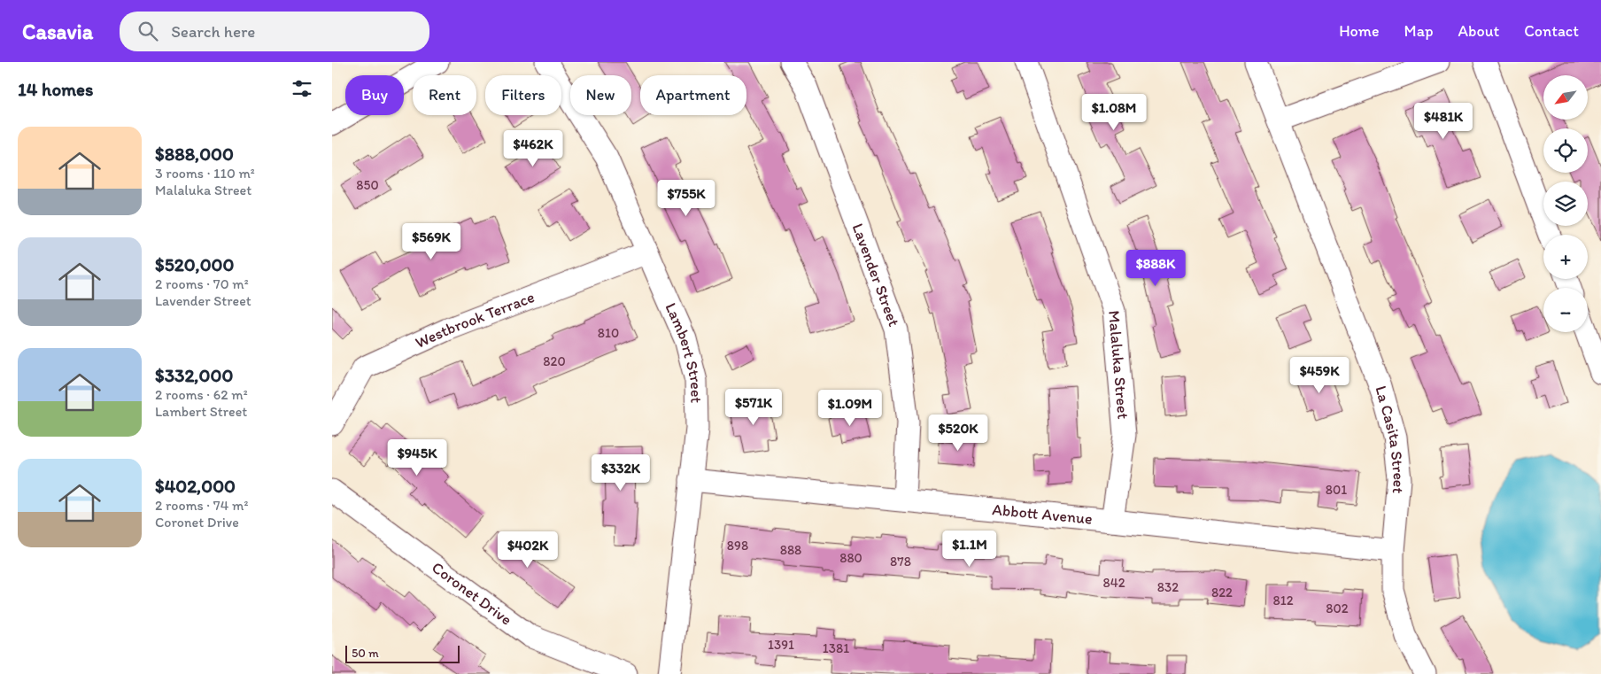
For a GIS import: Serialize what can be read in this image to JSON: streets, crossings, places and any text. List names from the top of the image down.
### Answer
{
  "streets": {
    "street": [
      "Lavender Street",
      "Westbrook Terrace",
      "Lambert Street",
      "Malaluka Street",
      "La Casita Street",
      "Abbott Avenue",
      "Coronet Drive"
    ]
  },
  "crossings": [
    ["Lavender Street", "Abbott Avenue"],
    ["Westbrook Terrace", "Lambert Street"],
    ["Lambert Street", "Abbott Avenue"],
    ["Malaluka Street", "Abbott Avenue"],
    ["La Casita Street", "Abbott Avenue"]
  ],
  "house_numbers": [
    "850",
    "810",
    "820",
    "801",
    "898",
    "888",
    "880",
    "878",
    "842",
    "832",
    "822",
    "812",
    "802",
    "1391",
    "1381"
  ],
  "scale_bar": "50 m",
  "north": "bottom left",
  "page": {
    "header": "Casavia",
    "search": "Search here",
    "nav": [
      "Home",
      "Map",
      "About",
      "Contact"
    ],
    "heading": "14 homes",
    "map_buttons": ["+", "−"],
    "chip": [
      "Buy",
      "Rent",
      "Filters",
      "New",
      "Apartment"
    ],
    "price": [
      "$1.08M",
      "$481K",
      "$462K",
      "$755K",
      "$569K",
      "$888K",
      "$459K",
      "$571K",
      "$1.09M",
      "$520K",
      "$945K",
      "$332K",
      "$1.1M",
      "$402K"
    ],
    "list": [
      {
        "name": "$888,000",
        "note": "3 rooms · 110 m² · Malaluka Street"
      },
      {
        "name": "$520,000",
        "note": "2 rooms · 70 m² · Lavender Street"
      },
      {
        "name": "$332,000",
        "note": "2 rooms · 62 m² · Lambert Street"
      },
      {
        "name": "$402,000",
        "note": "2 rooms · 74 m² · Coronet Drive"
      }
    ],
    "scale": "50 m"
  }
}
